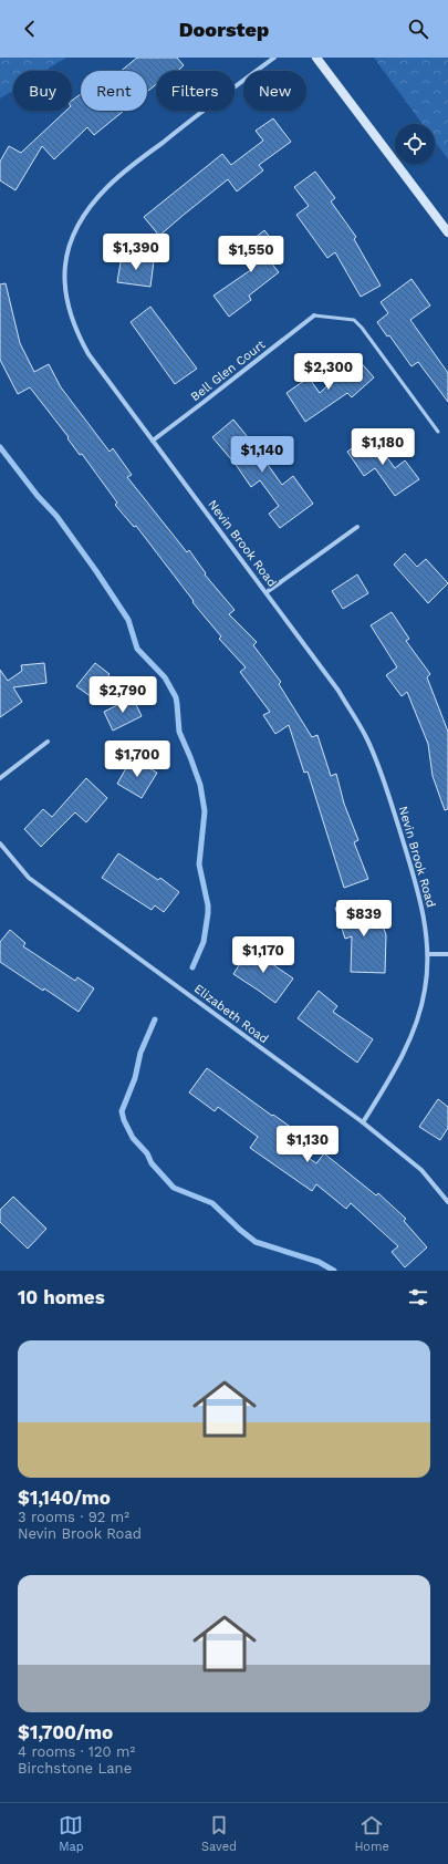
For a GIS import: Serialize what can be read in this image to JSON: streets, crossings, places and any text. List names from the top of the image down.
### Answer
{
  "streets": {
    "street": ["Bell Glen Court", "Nevin Brook Road", "Elizabeth Road"]
  },
  "crossings": [
    ["Bell Glen Court", "Nevin Brook Road"],
    ["Nevin Brook Road", "Elizabeth Road"]
  ],
  "page": {
    "header": "Doorstep",
    "chip": [
      "Buy",
      "Rent",
      "Filters",
      "New"
    ],
    "price": [
      "$1,390",
      "$1,550",
      "$2,300",
      "$1,180",
      "$1,140",
      "$2,790",
      "$1,700",
      "$839",
      "$1,170",
      "$1,130"
    ],
    "heading": "10 homes",
    "list": [
      {
        "name": "$1,140/mo",
        "note": "3 rooms · 92 m² · Nevin Brook Road"
      },
      {
        "name": "$1,700/mo",
        "note": "4 rooms · 120 m² · Birchstone Lane"
      }
    ],
    "tabs": ["Map", "Saved", "Home"]
  }
}
